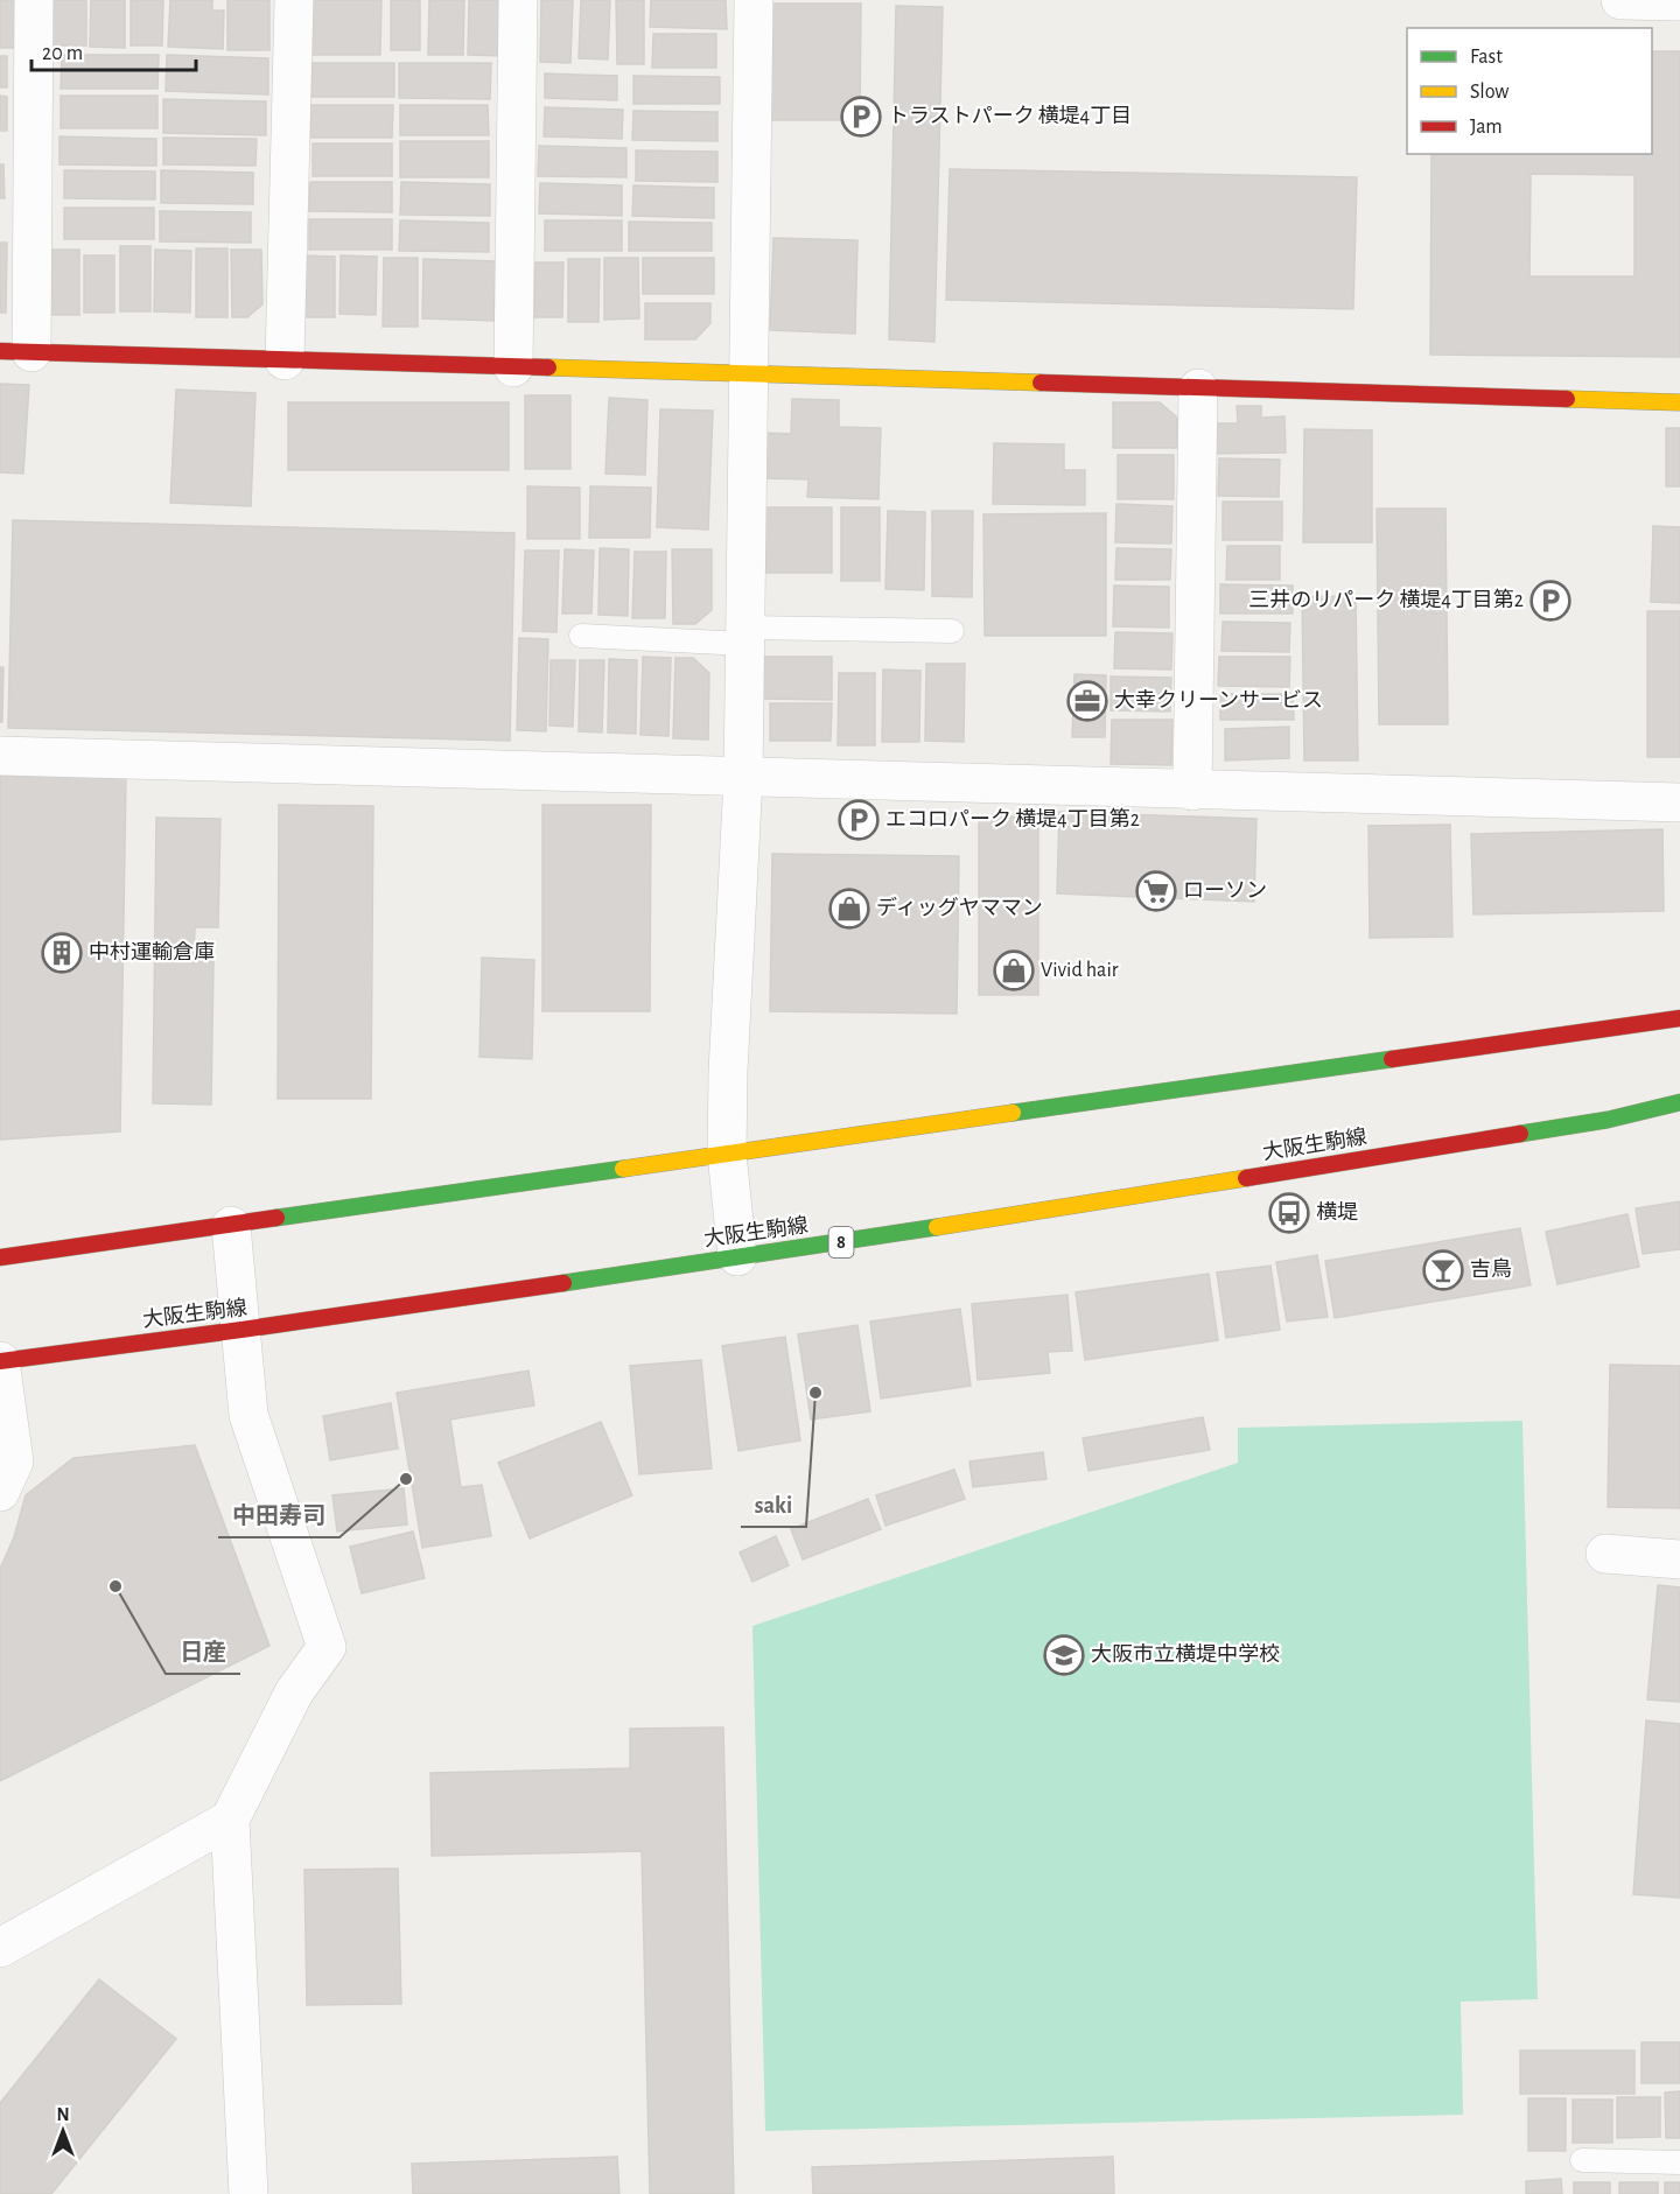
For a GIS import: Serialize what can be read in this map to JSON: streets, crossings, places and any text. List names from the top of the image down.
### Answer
{
  "streets": {
    "main road": ["大阪生駒線", "8"]
  },
  "places": {
    "parking": ["トラストパーク 横堤4丁目", "三井のリパーク 横堤4丁目第2", "エコロパーク 横堤4丁目第2"],
    "office": ["大幸クリーンサービス"],
    "supermarket": ["ローソン"],
    "shop": ["ディッグヤママン", "Vivid hair"],
    "building": ["中村運輸倉庫"],
    "bus stop": ["横堤"],
    "bar": ["吉鳥"],
    "other": ["saki", "中田寿司", "日産"],
    "school or university": ["大阪市立横堤中学校"]
  },
  "legend": ["Fast", "Slow", "Jam"],
  "scale_bar": "20 m",
  "north": "top"
}
